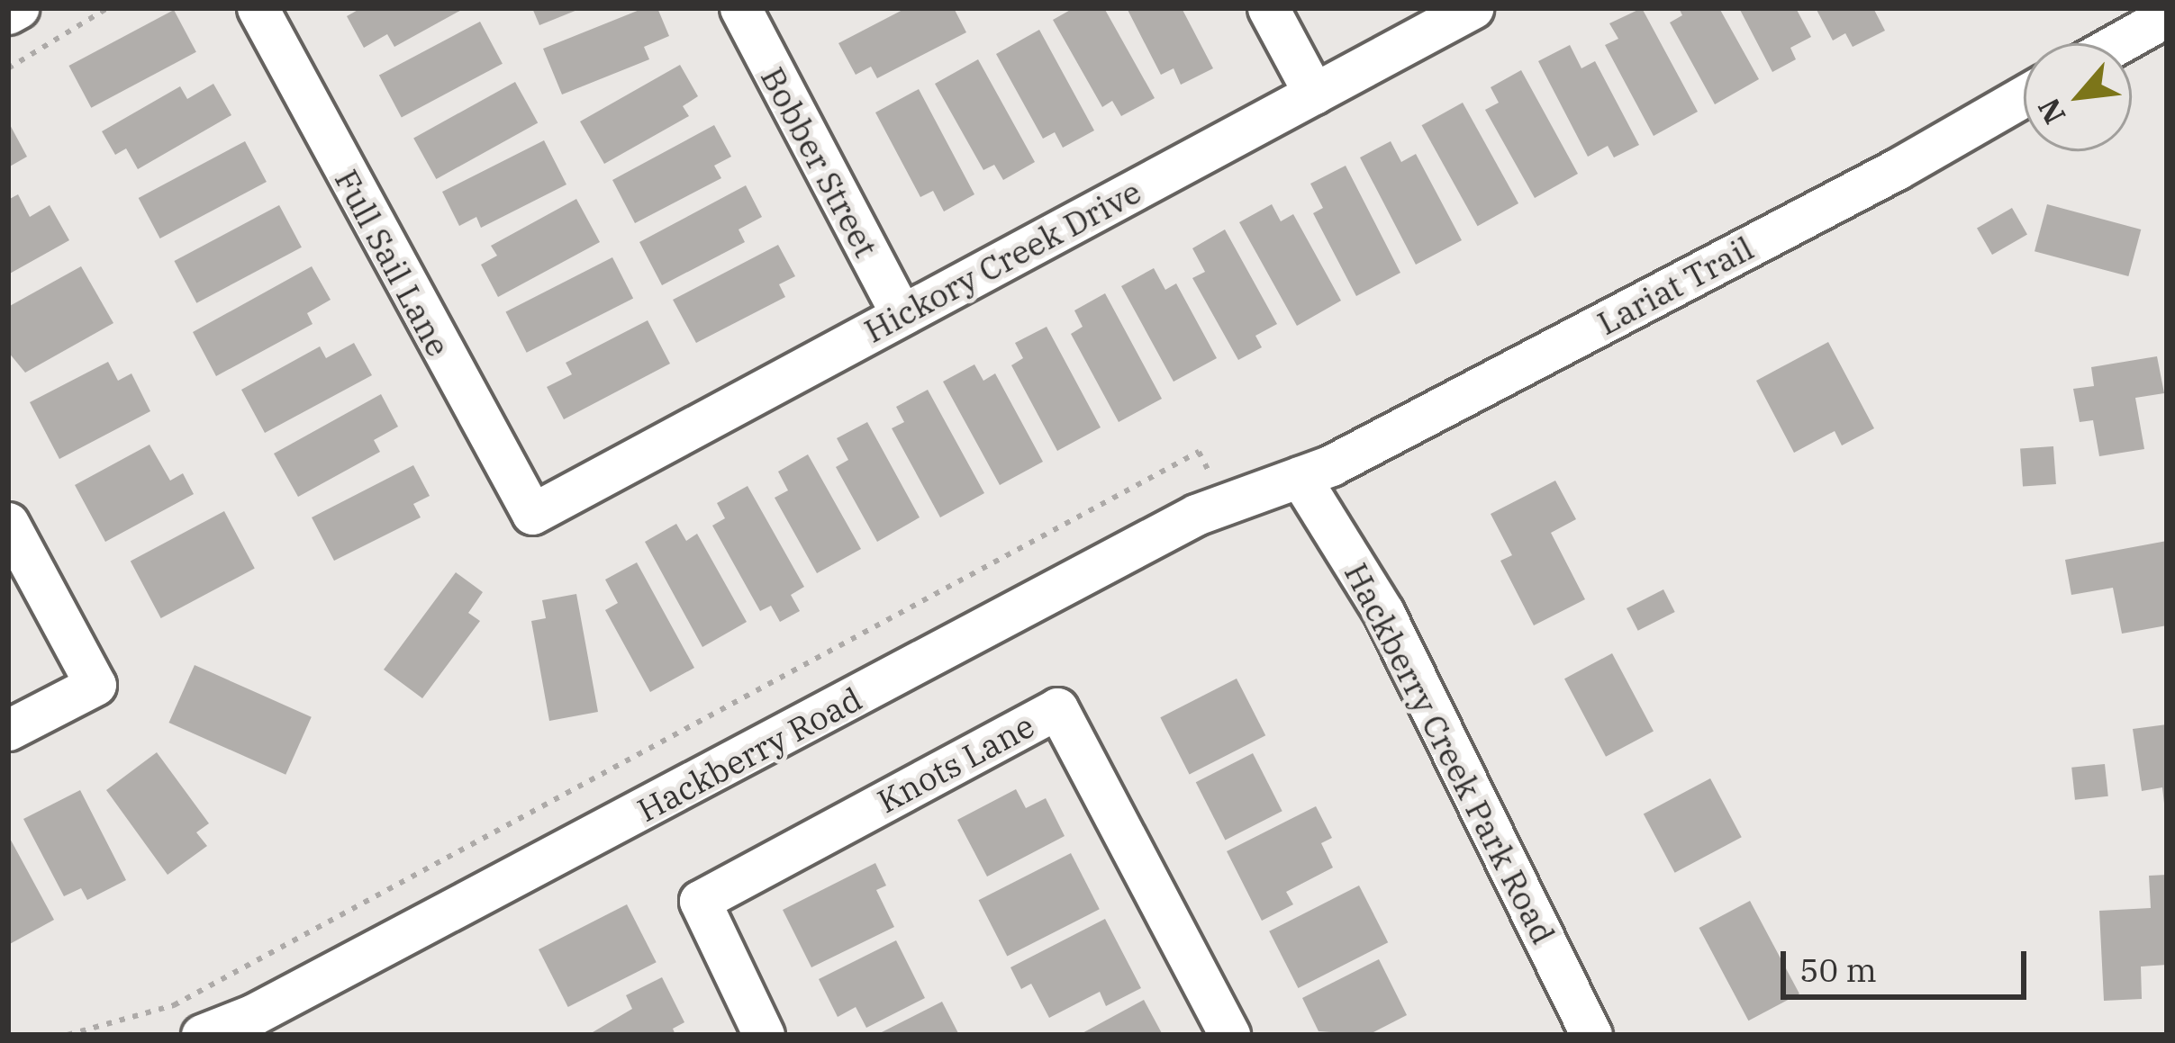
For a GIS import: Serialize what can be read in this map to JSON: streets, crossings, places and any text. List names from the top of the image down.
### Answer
{
  "streets": {
    "street": [
      "Bobber Street",
      "Hickory Creek Drive",
      "Full Sail Lane",
      "Lariat Trail",
      "Hackberry Creek Park Road",
      "Hackberry Road",
      "Knots Lane"
    ]
  },
  "crossings": [
    ["Bobber Street", "Hickory Creek Drive"],
    ["Hickory Creek Drive", "Full Sail Lane"],
    ["Lariat Trail", "Hackberry Creek Park Road"],
    ["Lariat Trail", "Hackberry Road"],
    ["Hackberry Creek Park Road", "Hackberry Road"]
  ],
  "scale_bar": "50 m",
  "north": "bottom left"
}
